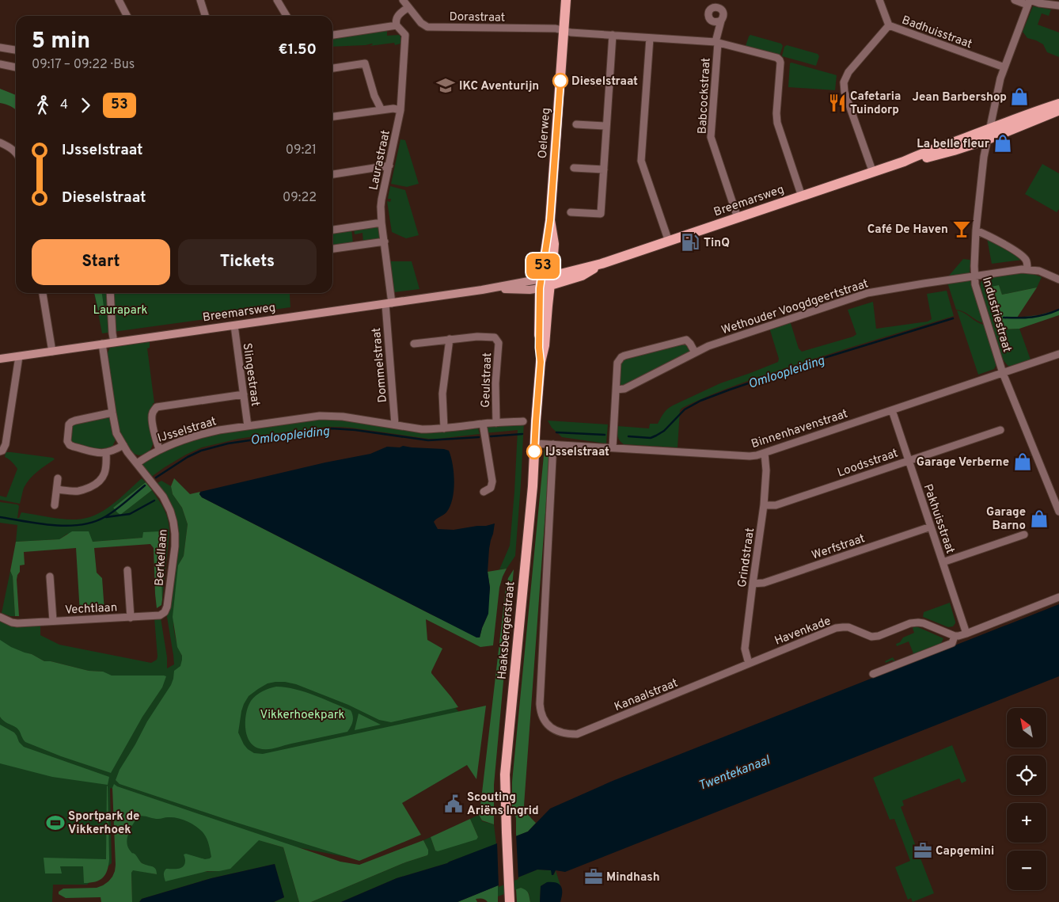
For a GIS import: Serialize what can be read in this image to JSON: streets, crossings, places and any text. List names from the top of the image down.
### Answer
{
  "streets": {
    "main road": ["Oelerweg", "Breemarsweg", "Haaksbergerstraat"],
    "street": [
      "Dorastraat",
      "Badhuisstraat",
      "Babcockstraat",
      "Laurastraat",
      "Wethouder Voogdgeertstraat",
      "Industriestraat",
      "Dommelstraat",
      "Slingestraat",
      "Geulstraat",
      "Binnenhavenstraat",
      "IJsselstraat",
      "Loodsstraat",
      "Pakhuisstraat",
      "Werfstraat",
      "Berkellaan",
      "Grindstraat",
      "Vechtlaan",
      "Havenkade",
      "Kanaalstraat"
    ]
  },
  "crossings": [
    ["Dorastraat", "Oelerweg"],
    ["Badhuisstraat", "Industriestraat"],
    ["Babcockstraat", "Breemarsweg"],
    ["Oelerweg", "Breemarsweg"],
    ["Oelerweg", "Haaksbergerstraat"],
    ["Laurastraat", "Breemarsweg"],
    ["Laurastraat", "Dommelstraat"],
    ["Breemarsweg", "Industriestraat"],
    ["Breemarsweg", "Dommelstraat"],
    ["Breemarsweg", "Slingestraat"],
    ["Breemarsweg", "Berkellaan"],
    ["Breemarsweg", "Haaksbergerstraat"],
    ["Wethouder Voogdgeertstraat", "Industriestraat"],
    ["Industriestraat", "Binnenhavenstraat"],
    ["Dommelstraat", "IJsselstraat"],
    ["Slingestraat", "IJsselstraat"],
    ["Geulstraat", "IJsselstraat"],
    ["Binnenhavenstraat", "Pakhuisstraat"],
    ["Binnenhavenstraat", "Grindstraat"],
    ["Binnenhavenstraat", "Haaksbergerstraat"],
    ["Binnenhavenstraat", "Kanaalstraat"],
    ["IJsselstraat", "Berkellaan"],
    ["Loodsstraat", "Pakhuisstraat"],
    ["Loodsstraat", "Grindstraat"],
    ["Pakhuisstraat", "Werfstraat"],
    ["Werfstraat", "Grindstraat"],
    ["Berkellaan", "Vechtlaan"],
    ["Grindstraat", "Havenkade"],
    ["Grindstraat", "Kanaalstraat"],
    ["Havenkade", "Kanaalstraat"]
  ],
  "water": ["Omloopleiding", "Twentekanaal"],
  "parks": ["Laurapark", "Vikkerhoekpark"],
  "places": {
    "other": ["Dieselstraat", "IJsselstraat"],
    "school or university": ["IKC Aventurijn"],
    "shop": [
      "Jean Barbershop",
      "La belle fleur",
      "Garage Verberne",
      "Garage Barno"
    ],
    "restaurant": ["Cafetaria Tuindorp"],
    "bar": ["Café De Haven"],
    "fuel station": ["TinQ"],
    "public building": ["Scouting Ariëns Ingrid"],
    "sports": ["Sportpark de Vikkerhoek"],
    "office": ["Capgemini", "Mindhash"]
  },
  "lines": ["bus line 53"],
  "north": "top left",
  "page": {
    "on_map": "53",
    "heading": ["5 min", "09:17 – 09:22 · Bus", "€1.50"],
    "legs": ["4", "53"],
    "list": [
      {
        "name": "IJsselstraat",
        "value": "09:21"
      },
      {
        "name": "Dieselstraat",
        "value": "09:22"
      }
    ],
    "buttons": ["Start", "Tickets"],
    "map_buttons": ["+", "−"]
  }
}
